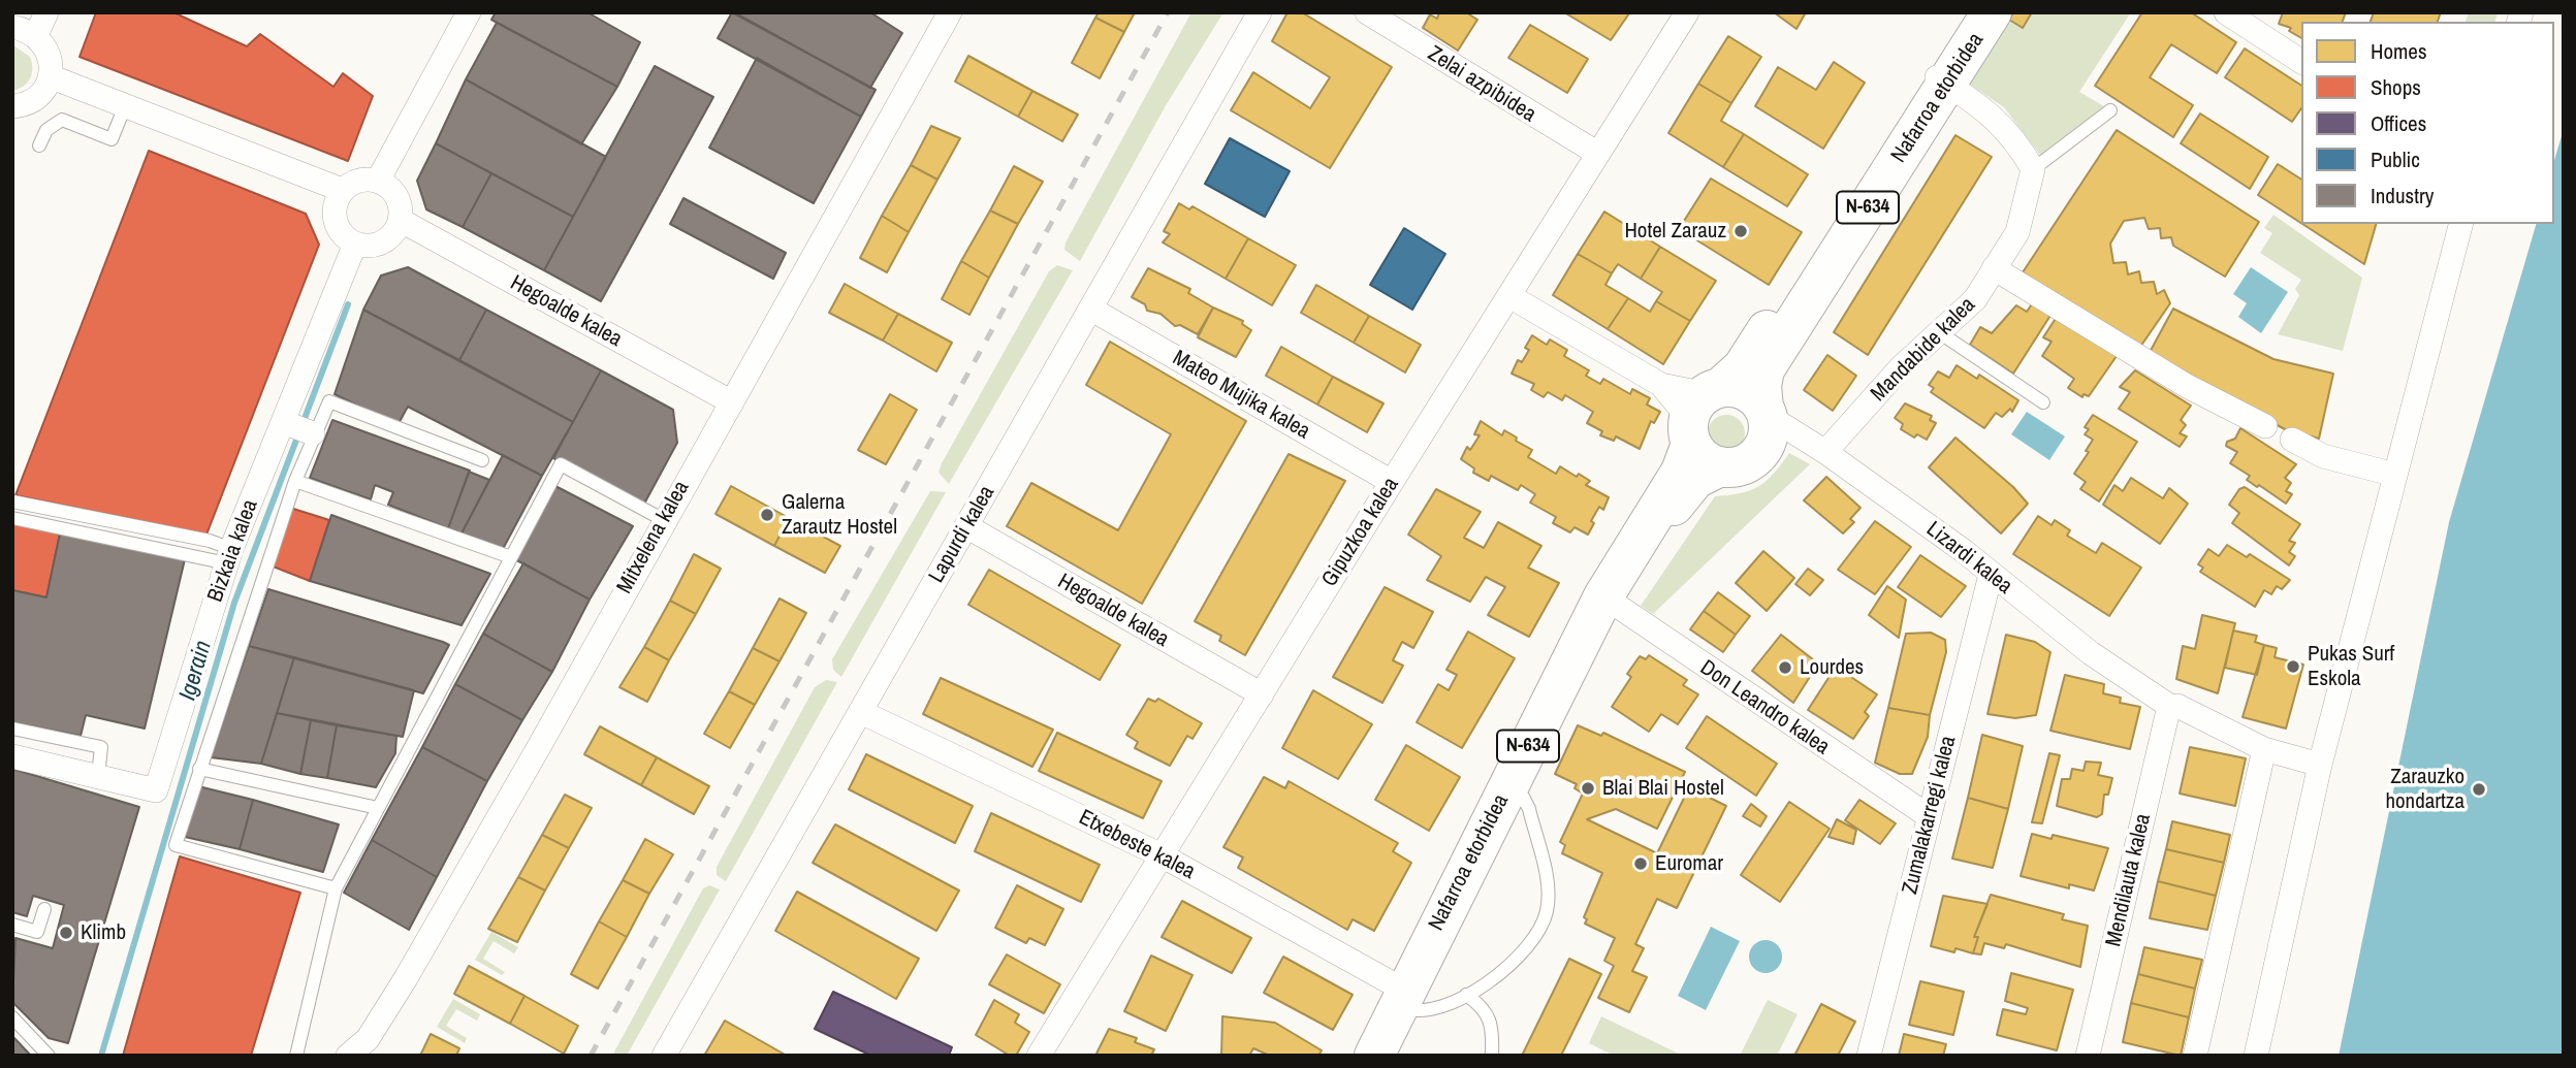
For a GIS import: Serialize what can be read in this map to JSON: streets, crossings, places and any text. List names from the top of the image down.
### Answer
{
  "streets": {
    "highway": ["Nafarroa etorbidea", "N-634"],
    "street": [
      "Zelai azpibidea",
      "Hegoalde kalea",
      "Mandabide kalea",
      "Mateo Mujika kalea",
      "Gipuzkoa kalea",
      "Lapurdi kalea",
      "Mitxelena kalea",
      "Bizkaia kalea",
      "Lizardi kalea",
      "Don Leandro kalea",
      "Zumalakarregi kalea",
      "Etxebeste kalea",
      "Mendilauta kalea"
    ]
  },
  "crossings": [
    ["Zelai azpibidea", "Gipuzkoa kalea"],
    ["Nafarroa etorbidea", "N-634"],
    ["Nafarroa etorbidea", "Lizardi kalea"],
    ["Nafarroa etorbidea", "Don Leandro kalea"],
    ["Nafarroa etorbidea", "Etxebeste kalea"],
    ["N-634", "Lizardi kalea"],
    ["Hegoalde kalea", "Gipuzkoa kalea"],
    ["Hegoalde kalea", "Lapurdi kalea"],
    ["Hegoalde kalea", "Mitxelena kalea"],
    ["Hegoalde kalea", "Bizkaia kalea"],
    ["Mandabide kalea", "Lizardi kalea"],
    ["Mateo Mujika kalea", "Gipuzkoa kalea"],
    ["Mateo Mujika kalea", "Lapurdi kalea"],
    ["Gipuzkoa kalea", "Etxebeste kalea"],
    ["Lapurdi kalea", "Etxebeste kalea"],
    ["Lizardi kalea", "Zumalakarregi kalea"],
    ["Lizardi kalea", "Mendilauta kalea"],
    ["Don Leandro kalea", "Zumalakarregi kalea"]
  ],
  "water": ["Igerain"],
  "places": [
    "Hotel Zarauz",
    "Galerna Zarautz Hostel",
    "Pukas Surf Eskola",
    "Lourdes",
    "Blai Blai Hostel",
    "Zarauzko hondartza",
    "Euromar",
    "Klimb"
  ],
  "legend": [
    "Homes",
    "Shops",
    "Offices",
    "Public",
    "Industry"
  ]
}
